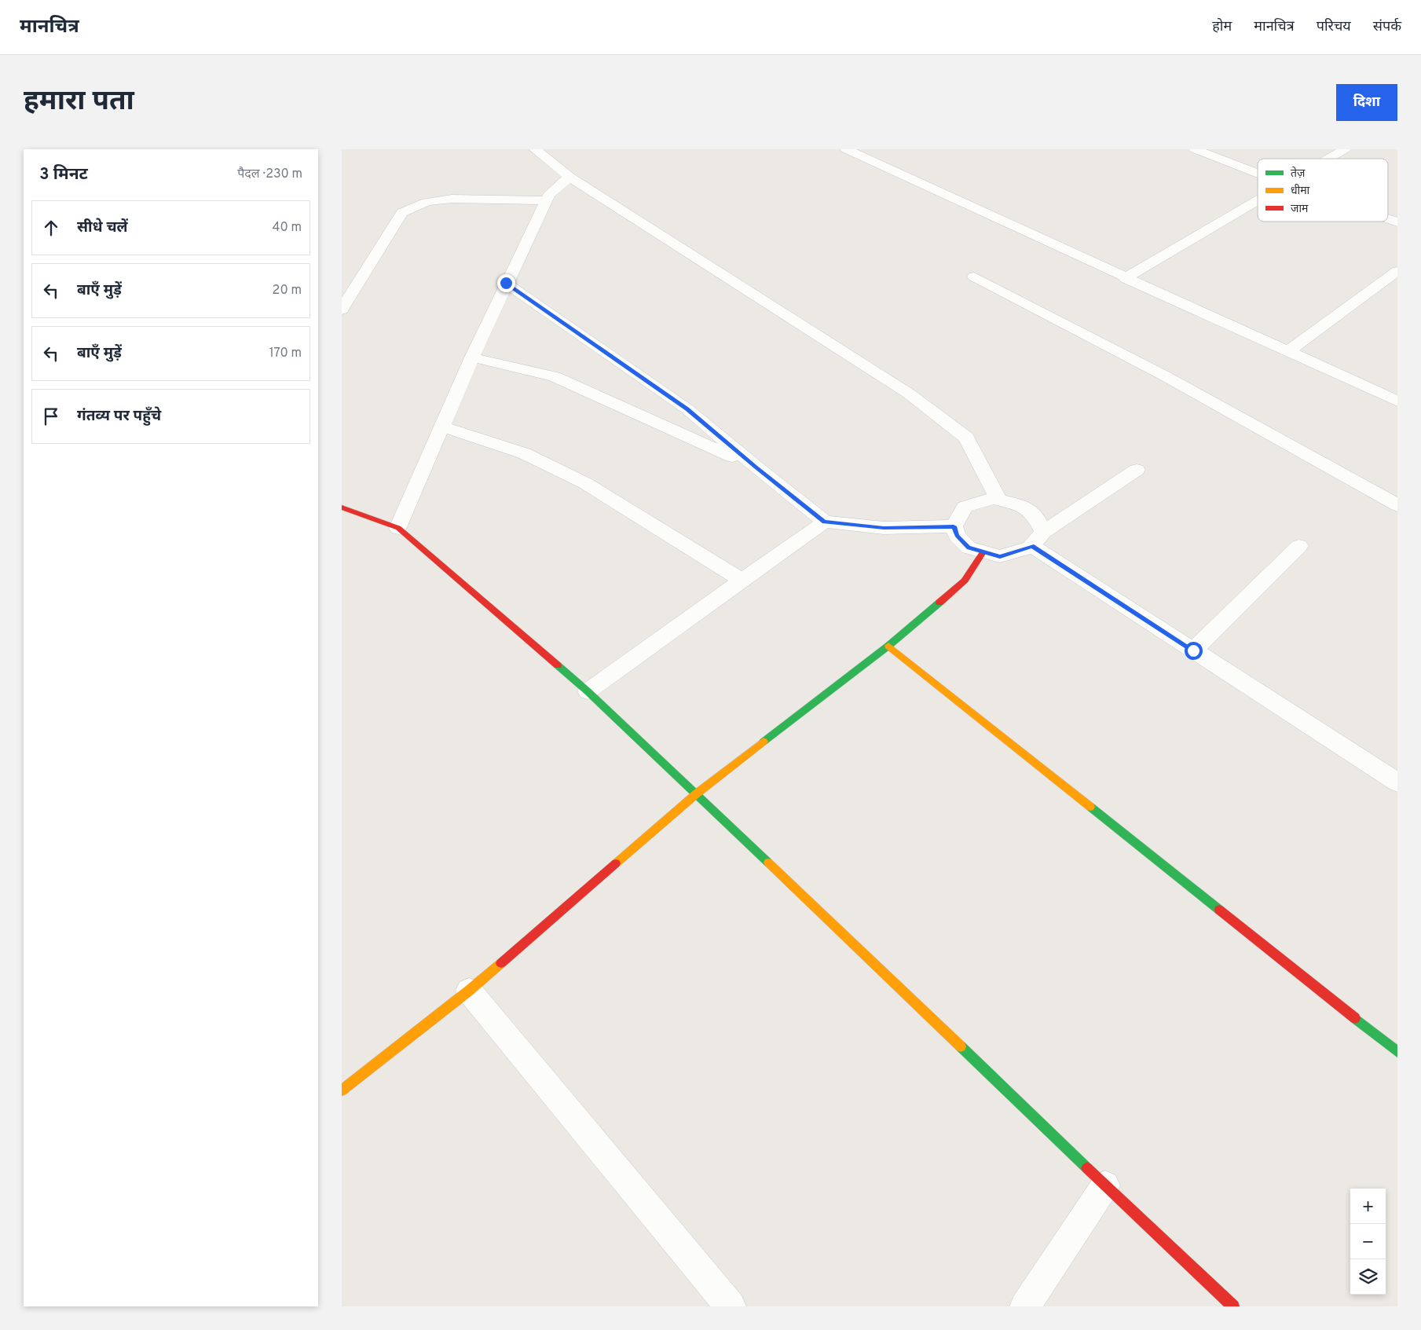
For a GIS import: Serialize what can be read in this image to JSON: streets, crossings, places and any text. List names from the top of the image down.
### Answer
{
  "legend": ["तेज़", "धीमा", "जाम"],
  "page": {
    "header": "मानचित्र",
    "nav": [
      "होम",
      "मानचित्र",
      "परिचय",
      "संपर्क"
    ],
    "buttons": "दिशा",
    "title": "हमारा पता",
    "heading": ["3 मिनट", "पैदल · 230 m"],
    "list": [
      ["सीधे चलें", "40 m"],
      ["बाएँ मुड़ें", "20 m"],
      ["बाएँ मुड़ें", "170 m"],
      "गंतव्य पर पहुँचे"
    ],
    "map_buttons": ["+", "−"]
  }
}
